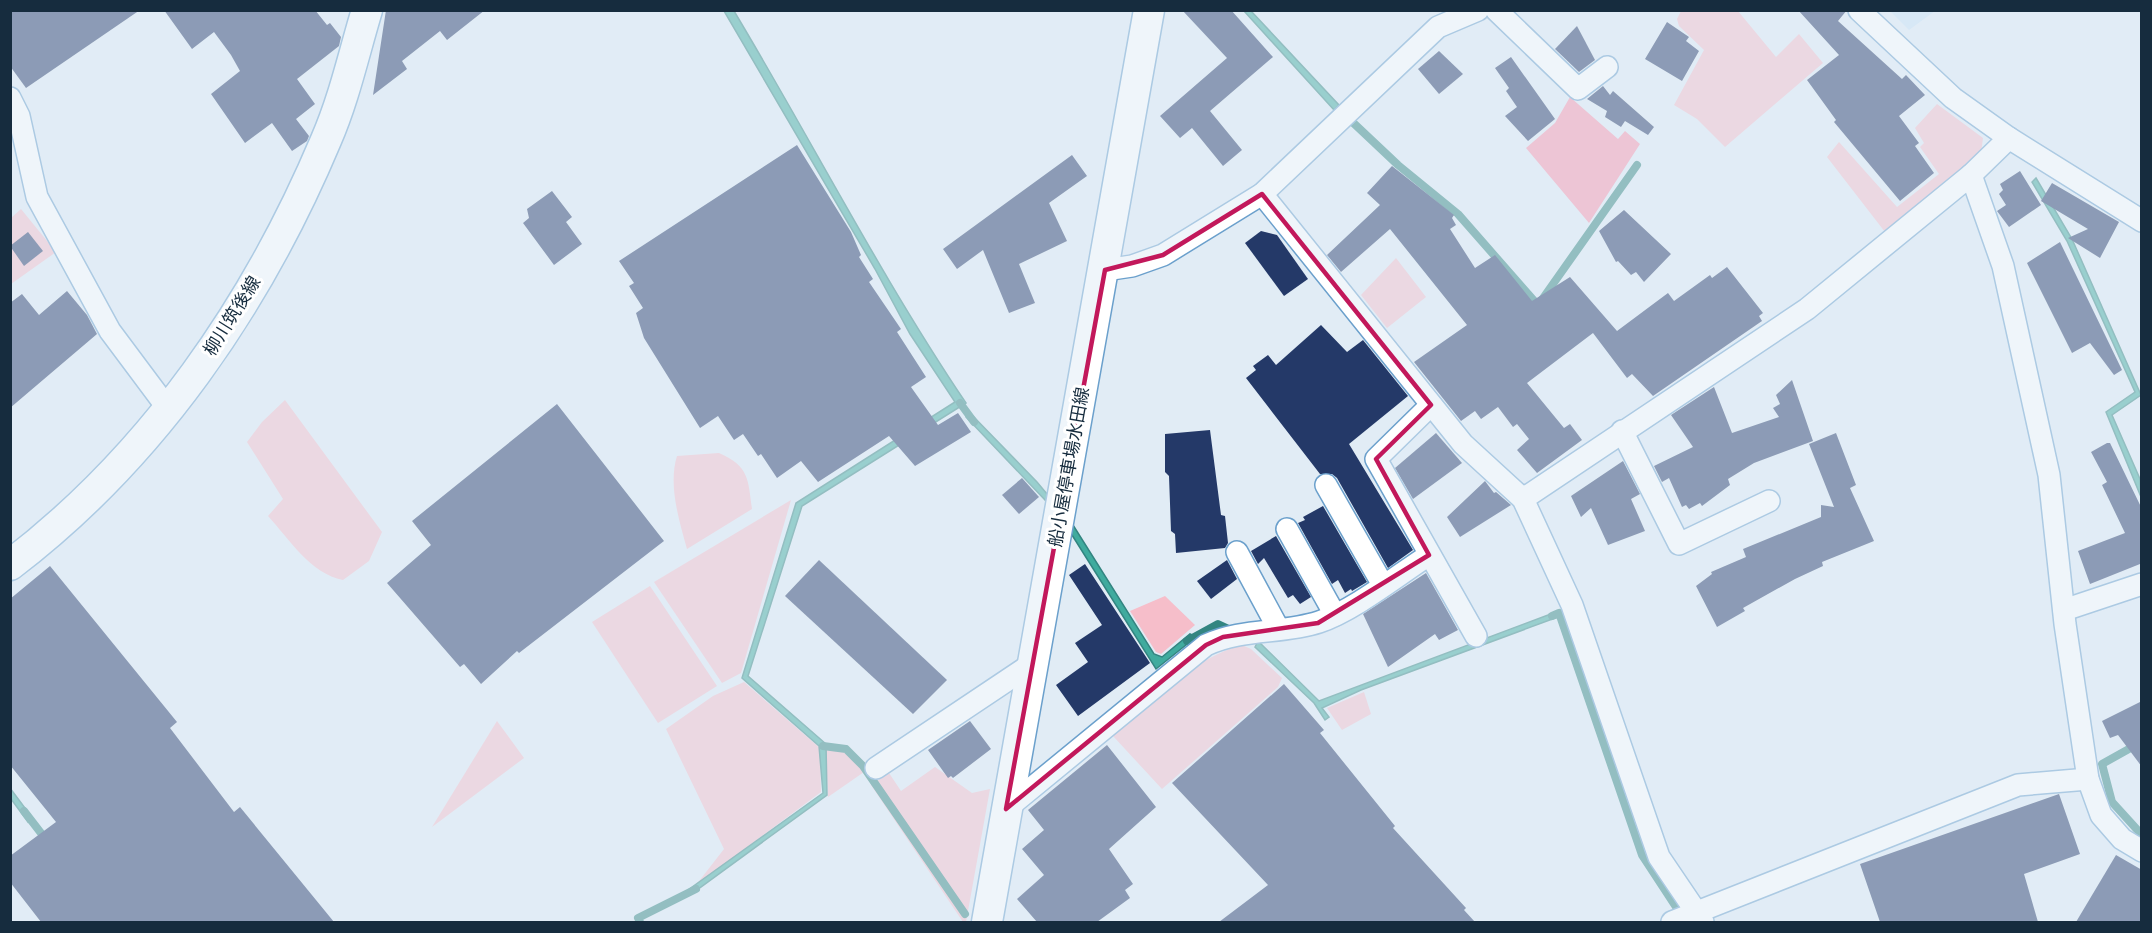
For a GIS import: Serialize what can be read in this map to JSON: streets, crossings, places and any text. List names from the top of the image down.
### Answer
{
  "streets": {
    "main road": ["柳川筑後線", "船小屋停車場水田線"]
  }
}
